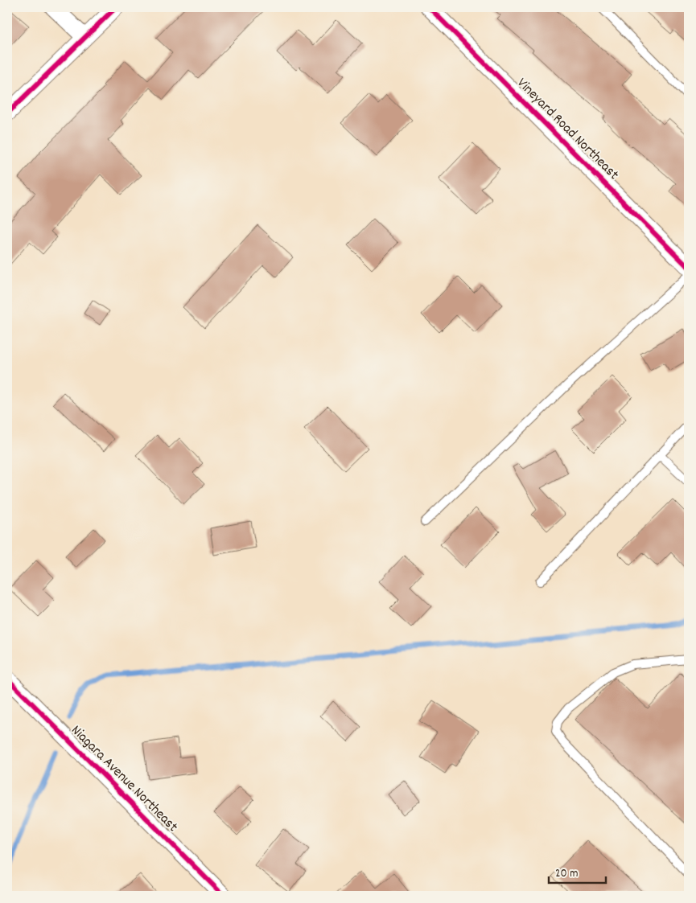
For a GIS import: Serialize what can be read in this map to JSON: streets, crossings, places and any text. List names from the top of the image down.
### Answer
{
  "streets": {
    "street": ["Vineyard Road Northeast", "Niagara Avenue Northeast"]
  },
  "scale_bar": "20 m"
}
